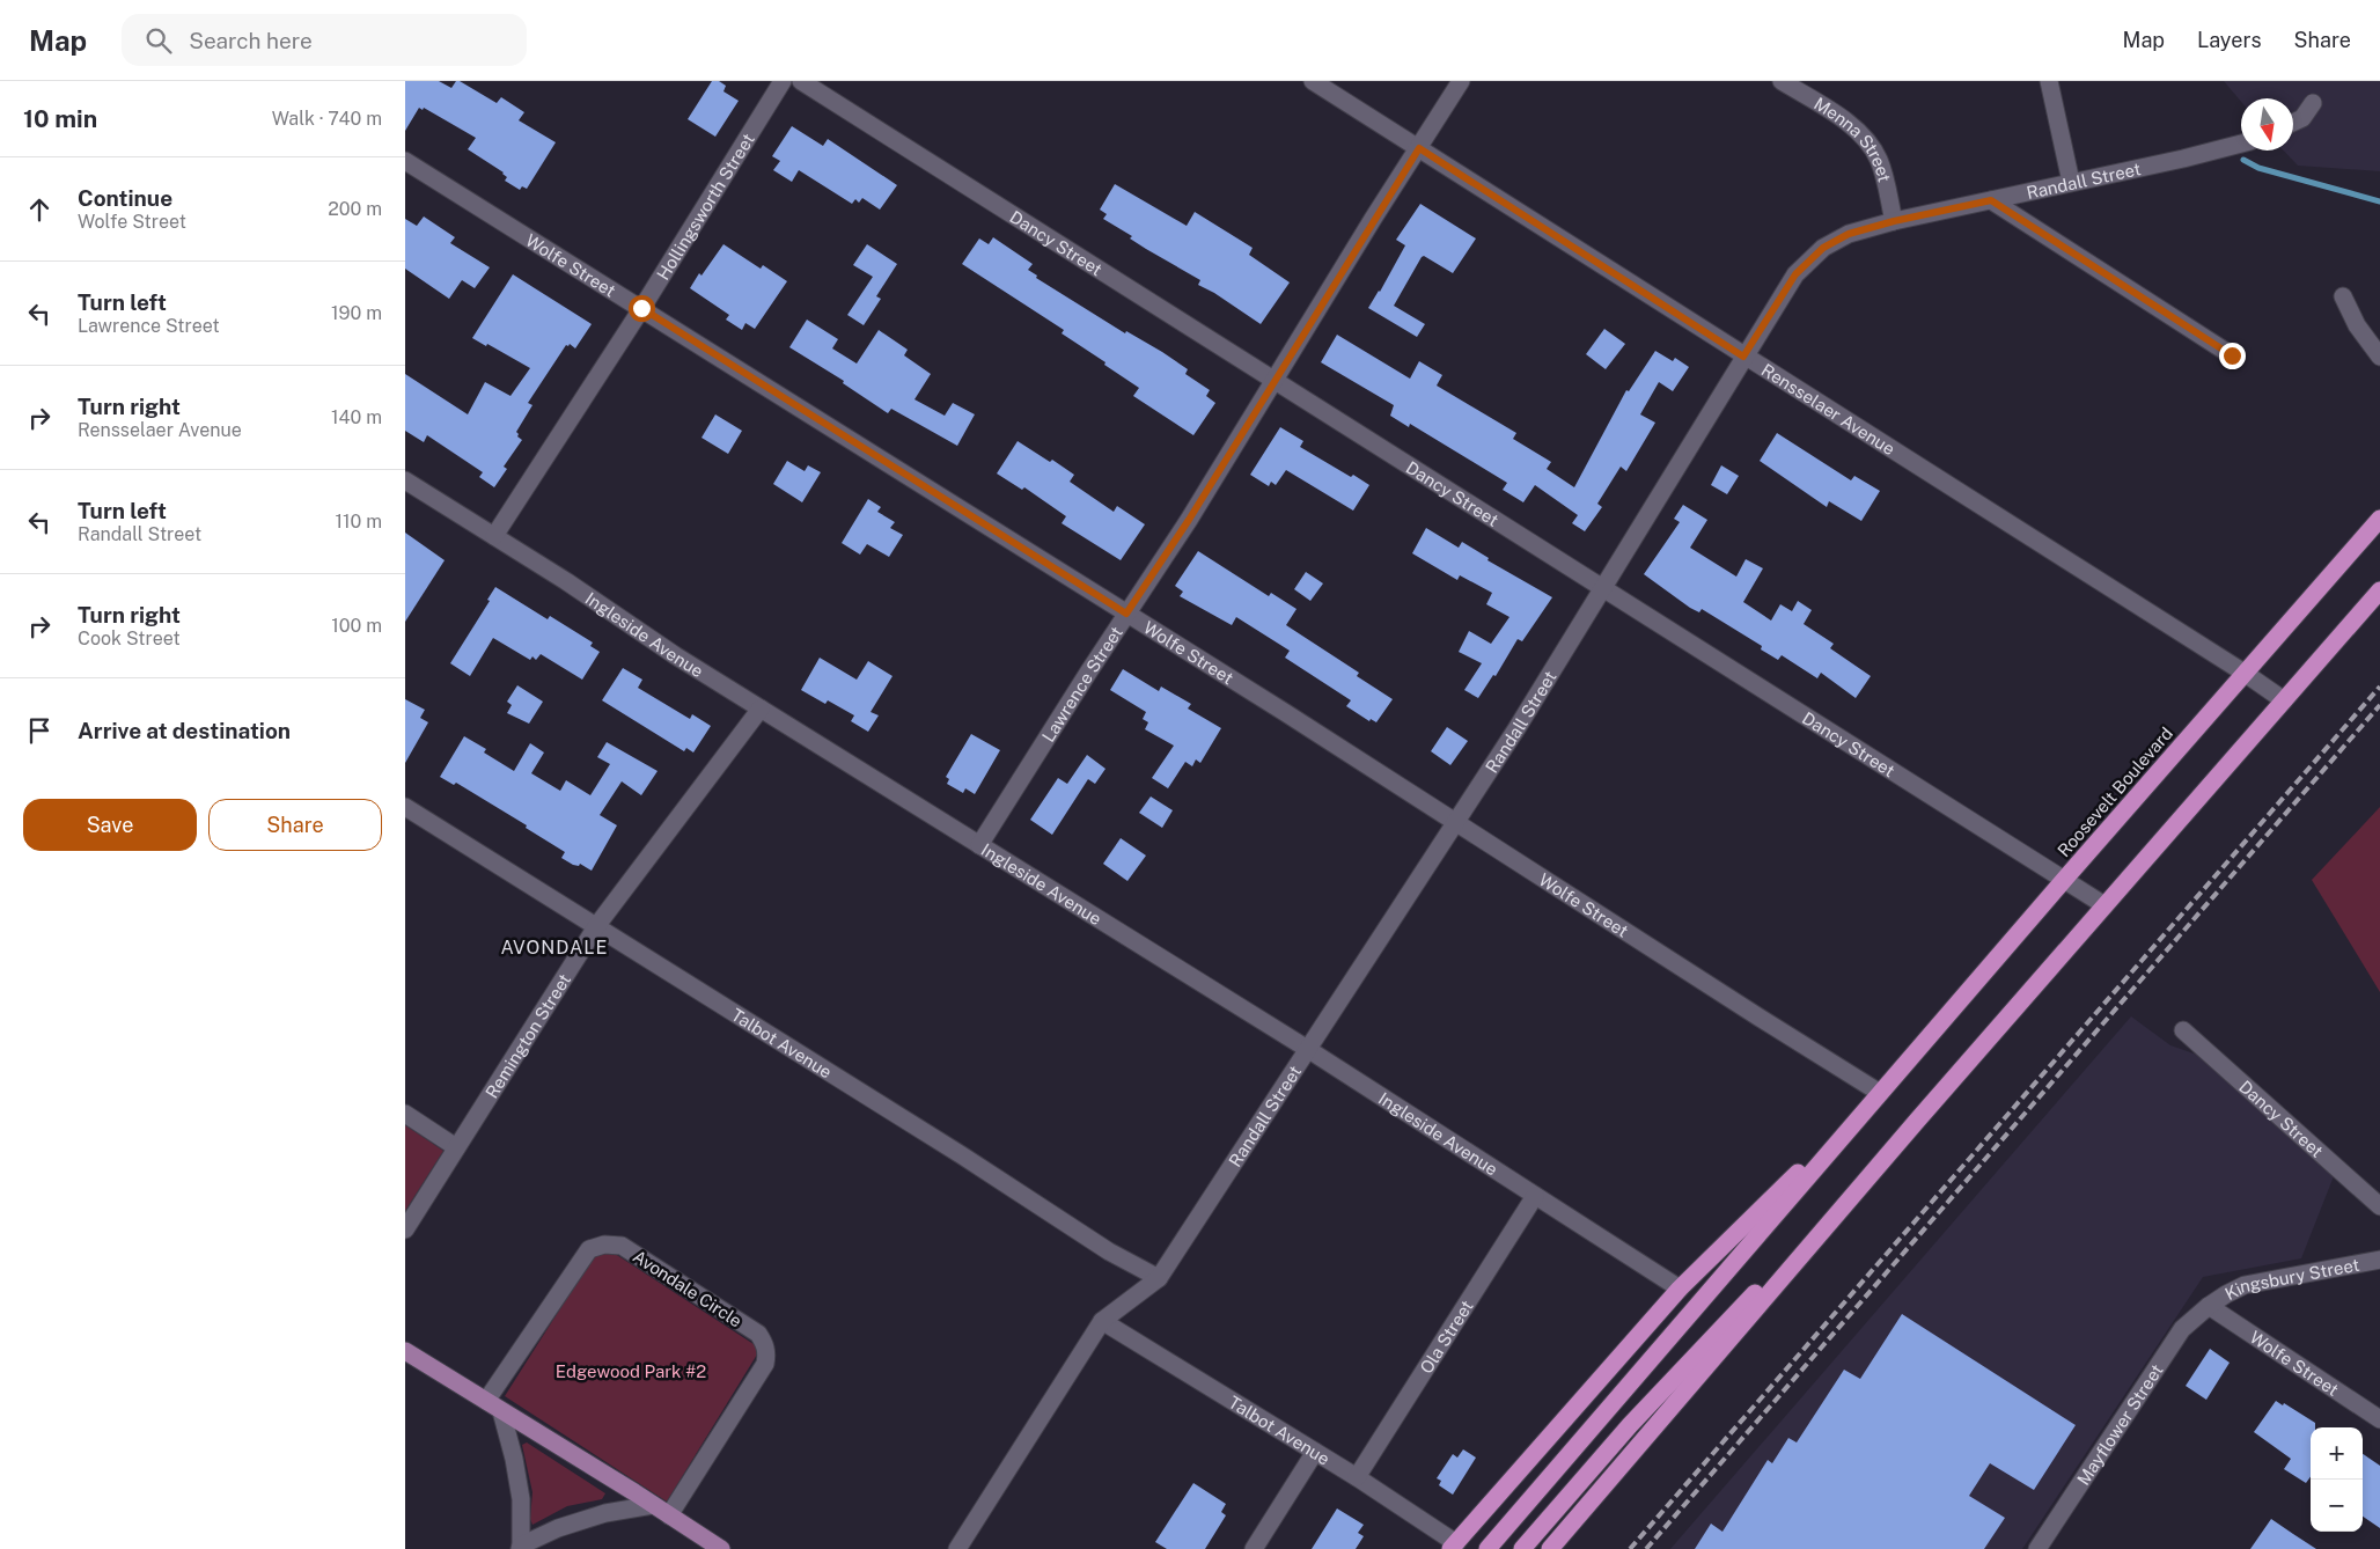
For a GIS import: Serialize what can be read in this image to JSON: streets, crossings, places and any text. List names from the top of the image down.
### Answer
{
  "streets": {
    "highway": ["Roosevelt Boulevard"],
    "street": [
      "Menna Street",
      "Randall Street",
      "Hollingsworth Street",
      "Dancy Street",
      "Wolfe Street",
      "Rensselaer Avenue",
      "Ingleside Avenue",
      "Lawrence Street",
      "Remington Street",
      "Talbot Avenue",
      "Kingsbury Street",
      "Avondale Circle",
      "Ola Street",
      "Mayflower Street"
    ]
  },
  "crossings": [
    ["Menna Street", "Randall Street"],
    ["Randall Street", "Dancy Street"],
    ["Randall Street", "Wolfe Street"],
    ["Randall Street", "Rensselaer Avenue"],
    ["Randall Street", "Ingleside Avenue"],
    ["Randall Street", "Talbot Avenue"],
    ["Hollingsworth Street", "Wolfe Street"],
    ["Hollingsworth Street", "Ingleside Avenue"],
    ["Dancy Street", "Lawrence Street"],
    ["Dancy Street", "Roosevelt Boulevard"],
    ["Wolfe Street", "Lawrence Street"],
    ["Wolfe Street", "Roosevelt Boulevard"],
    ["Wolfe Street", "Kingsbury Street"],
    ["Wolfe Street", "Mayflower Street"],
    ["Rensselaer Avenue", "Lawrence Street"],
    ["Rensselaer Avenue", "Roosevelt Boulevard"],
    ["Ingleside Avenue", "Lawrence Street"],
    ["Ingleside Avenue", "Remington Street"],
    ["Ingleside Avenue", "Ola Street"],
    ["Remington Street", "Talbot Avenue"],
    ["Talbot Avenue", "Ola Street"],
    ["Kingsbury Street", "Mayflower Street"]
  ],
  "districts": ["AVONDALE"],
  "parks": ["Edgewood Park #2"],
  "north": "bottom",
  "page": {
    "header": "Map",
    "search": "Search here",
    "nav": ["Map", "Layers", "Share"],
    "heading": ["10 min", "Walk · 740 m"],
    "list": [
      ["Continue", "Wolfe Street", "200 m"],
      ["Turn left", "Lawrence Street", "190 m"],
      ["Turn right", "Rensselaer Avenue", "140 m"],
      ["Turn left", "Randall Street", "110 m"],
      ["Turn right", "Cook Street", "100 m"],
      "Arrive at destination"
    ],
    "buttons": ["Save", "Share"],
    "map_buttons": ["+", "−"]
  }
}
